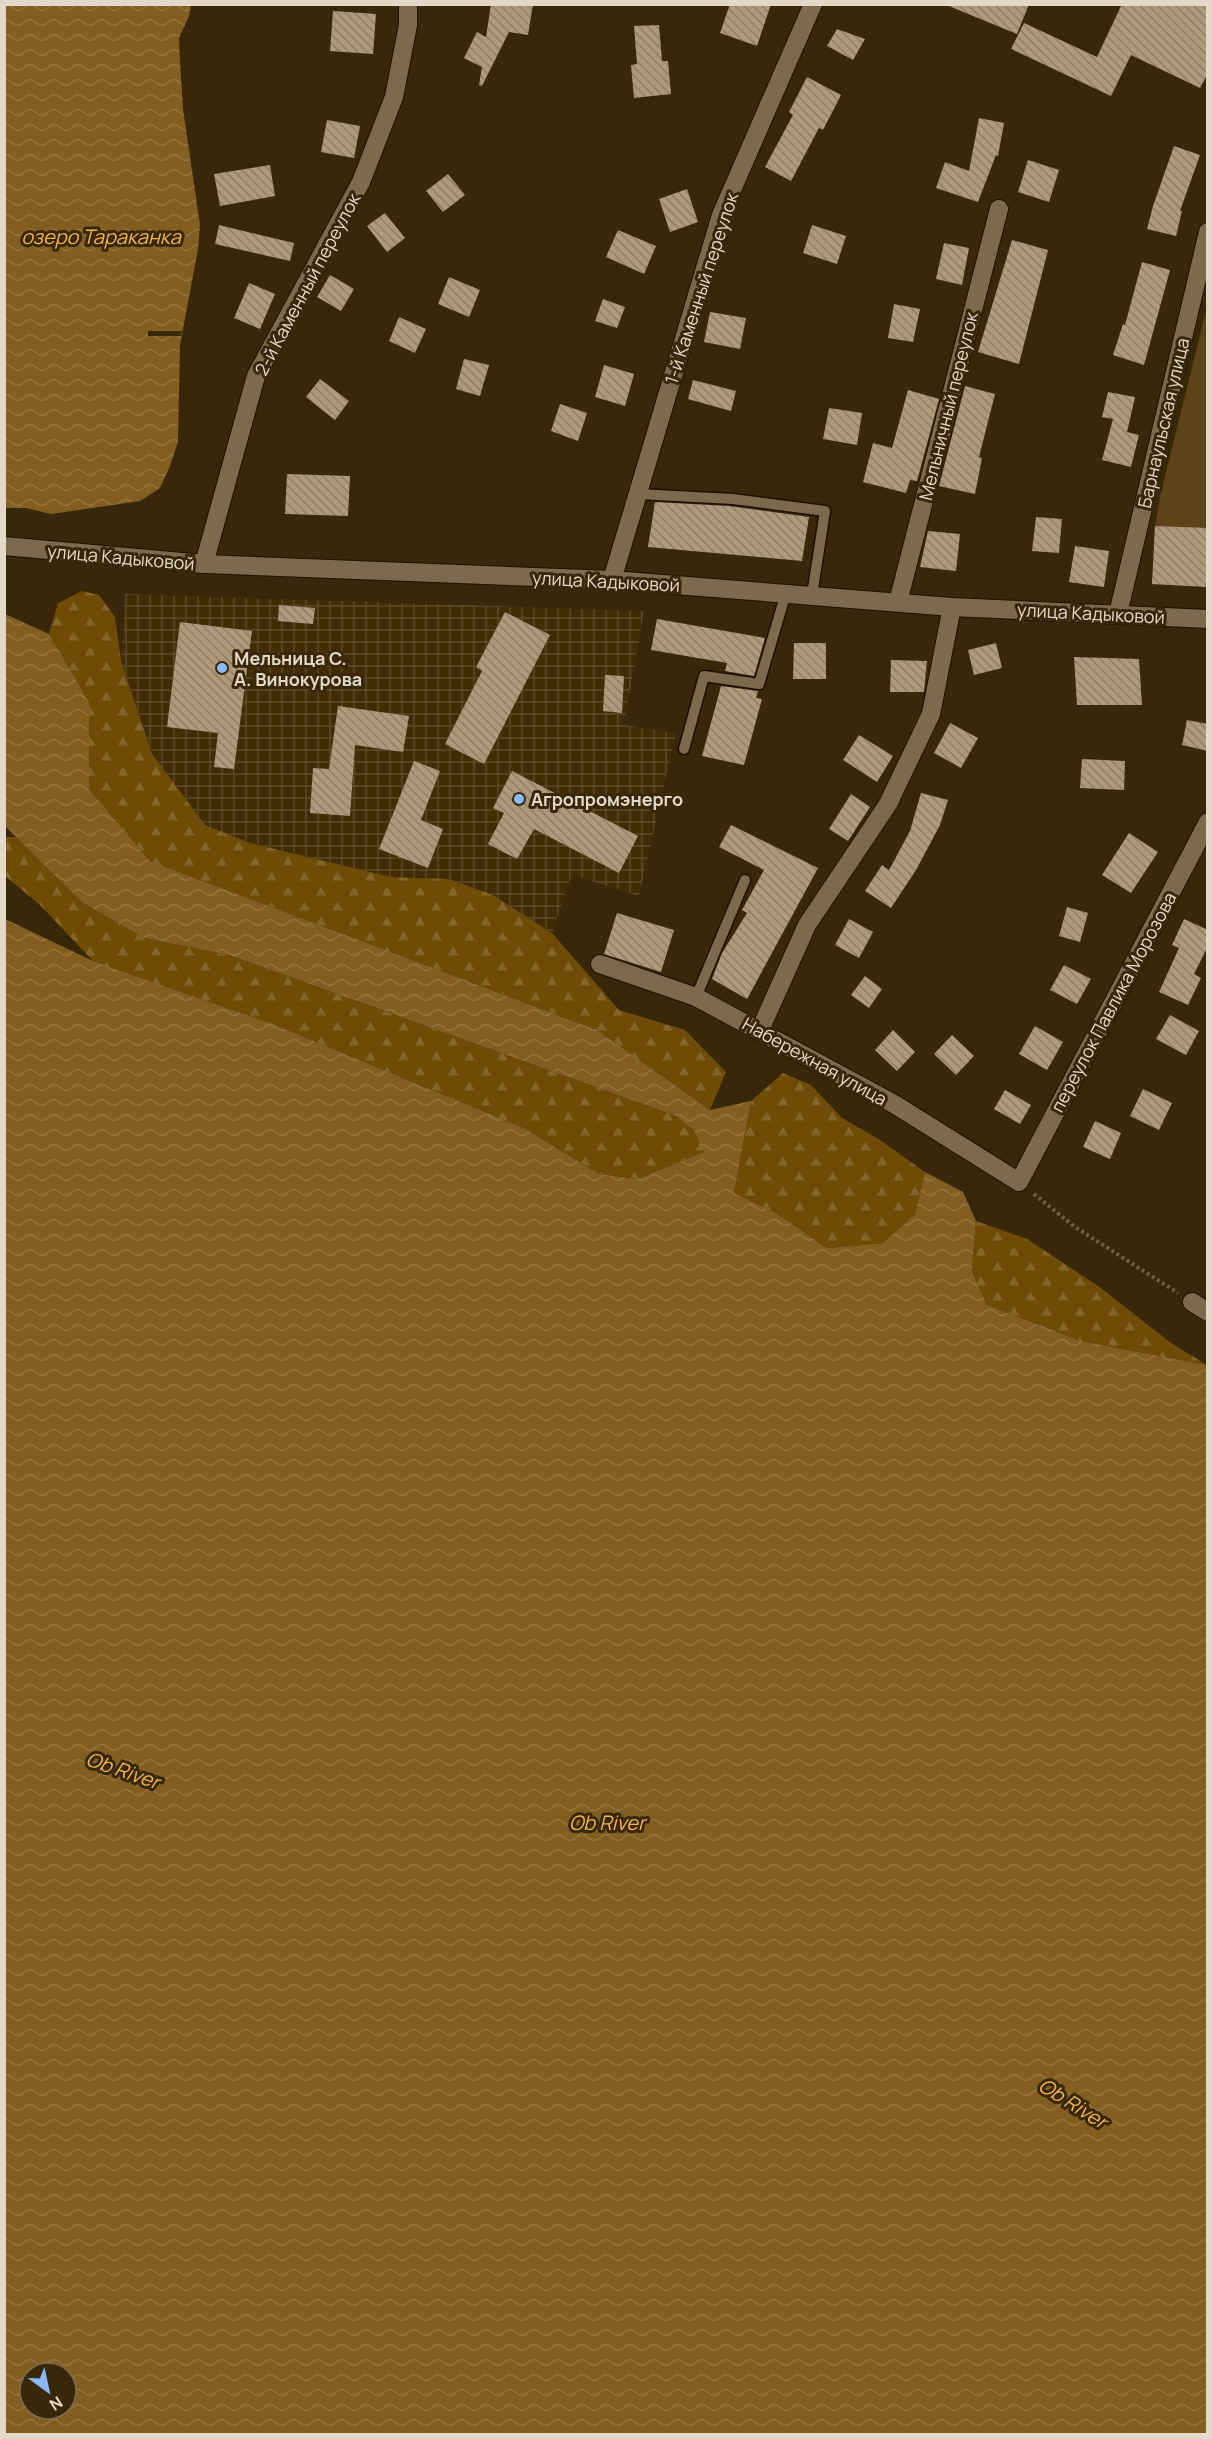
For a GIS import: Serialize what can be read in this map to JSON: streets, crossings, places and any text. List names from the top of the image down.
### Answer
{
  "streets": {
    "street": [
      "2-й Каменный переулок",
      "1-й Каменный переулок",
      "Мельничный переулок",
      "Барнаульская улица",
      "улица Кадыковой",
      "переулок Павлика Морозова",
      "Набережная улица"
    ]
  },
  "crossings": [
    ["2-й Каменный переулок", "улица Кадыковой"],
    ["1-й Каменный переулок", "улица Кадыковой"],
    ["Мельничный переулок", "улица Кадыковой"],
    ["Барнаульская улица", "улица Кадыковой"],
    ["переулок Павлика Морозова", "Набережная улица"]
  ],
  "water": ["озеро Тараканка", "Ob River"],
  "places": ["Мельница С. А. Винокурова", "Агропромэнерго"],
  "north": "bottom right"
}
